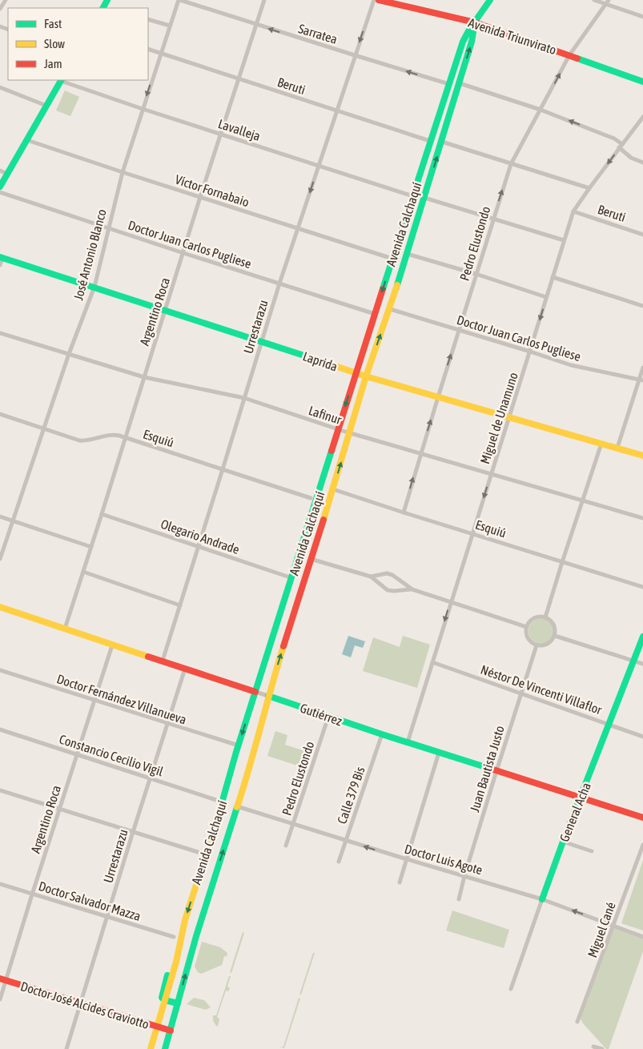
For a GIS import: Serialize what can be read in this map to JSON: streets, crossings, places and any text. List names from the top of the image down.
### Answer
{
  "streets": {
    "main road": [
      "Avenida Triunvirato",
      "Avenida Calchaquí",
      "Laprida",
      "Gutiérrez",
      "General Acha",
      "Doctor José Alcides Craviotto"
    ],
    "street": [
      "Sarratea",
      "Beruti",
      "Lavalleja",
      "Víctor Fornabaio",
      "Pedro Elustondo",
      "Doctor Juan Carlos Pugliese",
      "José Antonio Blanco",
      "Argentino Roca",
      "Urrestarazu",
      "Lafinur",
      "Miguel de Unamuno",
      "Esquiú",
      "Olegario Andrade",
      "Néstor De Vincenti Villaflor",
      "Doctor Fernández Villanueva",
      "Constancio Cecilio Vigil",
      "Juan Bautista Justo",
      "Calle 379 Bis",
      "Doctor Luis Agote",
      "Doctor Salvador Mazza",
      "Miguel Cané"
    ]
  },
  "crossings": [
    ["Sarratea", "Avenida Calchaquí"],
    ["Sarratea", "José Antonio Blanco"],
    ["Sarratea", "Argentino Roca"],
    ["Sarratea", "Urrestarazu"],
    ["Avenida Triunvirato", "Avenida Calchaquí"],
    ["Avenida Triunvirato", "Pedro Elustondo"],
    ["Beruti", "Avenida Calchaquí"],
    ["Beruti", "Pedro Elustondo"],
    ["Beruti", "José Antonio Blanco"],
    ["Beruti", "Argentino Roca"],
    ["Beruti", "Urrestarazu"],
    ["Beruti", "Miguel de Unamuno"],
    ["Lavalleja", "Avenida Calchaquí"],
    ["Lavalleja", "José Antonio Blanco"],
    ["Lavalleja", "Argentino Roca"],
    ["Lavalleja", "Urrestarazu"],
    ["Víctor Fornabaio", "Avenida Calchaquí"],
    ["Víctor Fornabaio", "José Antonio Blanco"],
    ["Víctor Fornabaio", "Argentino Roca"],
    ["Víctor Fornabaio", "Urrestarazu"],
    ["Avenida Calchaquí", "Doctor Juan Carlos Pugliese"],
    ["Avenida Calchaquí", "Laprida"],
    ["Avenida Calchaquí", "Lafinur"],
    ["Avenida Calchaquí", "Esquiú"],
    ["Avenida Calchaquí", "Olegario Andrade"],
    ["Avenida Calchaquí", "Doctor Fernández Villanueva"],
    ["Avenida Calchaquí", "Gutiérrez"],
    ["Avenida Calchaquí", "Doctor Luis Agote"],
    ["Avenida Calchaquí", "Doctor José Alcides Craviotto"],
    ["Pedro Elustondo", "Doctor Juan Carlos Pugliese"],
    ["Pedro Elustondo", "Laprida"],
    ["Pedro Elustondo", "Lafinur"],
    ["Pedro Elustondo", "Esquiú"],
    ["Pedro Elustondo", "Gutiérrez"],
    ["Pedro Elustondo", "Doctor Luis Agote"],
    ["Doctor Juan Carlos Pugliese", "José Antonio Blanco"],
    ["Doctor Juan Carlos Pugliese", "Argentino Roca"],
    ["Doctor Juan Carlos Pugliese", "Urrestarazu"],
    ["Doctor Juan Carlos Pugliese", "Miguel de Unamuno"],
    ["José Antonio Blanco", "Laprida"],
    ["José Antonio Blanco", "Lafinur"],
    ["José Antonio Blanco", "Esquiú"],
    ["Argentino Roca", "Laprida"],
    ["Argentino Roca", "Lafinur"],
    ["Argentino Roca", "Esquiú"],
    ["Argentino Roca", "Olegario Andrade"],
    ["Argentino Roca", "Doctor Fernández Villanueva"],
    ["Argentino Roca", "Gutiérrez"],
    ["Argentino Roca", "Constancio Cecilio Vigil"],
    ["Argentino Roca", "Doctor Salvador Mazza"],
    ["Argentino Roca", "Doctor José Alcides Craviotto"],
    ["Urrestarazu", "Laprida"],
    ["Urrestarazu", "Lafinur"],
    ["Urrestarazu", "Esquiú"],
    ["Urrestarazu", "Olegario Andrade"],
    ["Urrestarazu", "Doctor Fernández Villanueva"],
    ["Urrestarazu", "Gutiérrez"],
    ["Urrestarazu", "Constancio Cecilio Vigil"],
    ["Urrestarazu", "Doctor Salvador Mazza"],
    ["Urrestarazu", "Doctor José Alcides Craviotto"],
    ["Laprida", "Miguel de Unamuno"],
    ["Lafinur", "Miguel de Unamuno"],
    ["Miguel de Unamuno", "Esquiú"],
    ["Miguel de Unamuno", "Néstor De Vincenti Villaflor"],
    ["Miguel de Unamuno", "Gutiérrez"],
    ["Néstor De Vincenti Villaflor", "Juan Bautista Justo"],
    ["Néstor De Vincenti Villaflor", "General Acha"],
    ["Gutiérrez", "Juan Bautista Justo"],
    ["Gutiérrez", "Calle 379 Bis"],
    ["Gutiérrez", "General Acha"],
    ["Juan Bautista Justo", "Doctor Luis Agote"],
    ["Calle 379 Bis", "Doctor Luis Agote"],
    ["General Acha", "Doctor Luis Agote"],
    ["Doctor Luis Agote", "Miguel Cané"]
  ],
  "one_way": ["Sarratea", "Pedro Elustondo"],
  "legend": ["Fast", "Slow", "Jam"]
}
